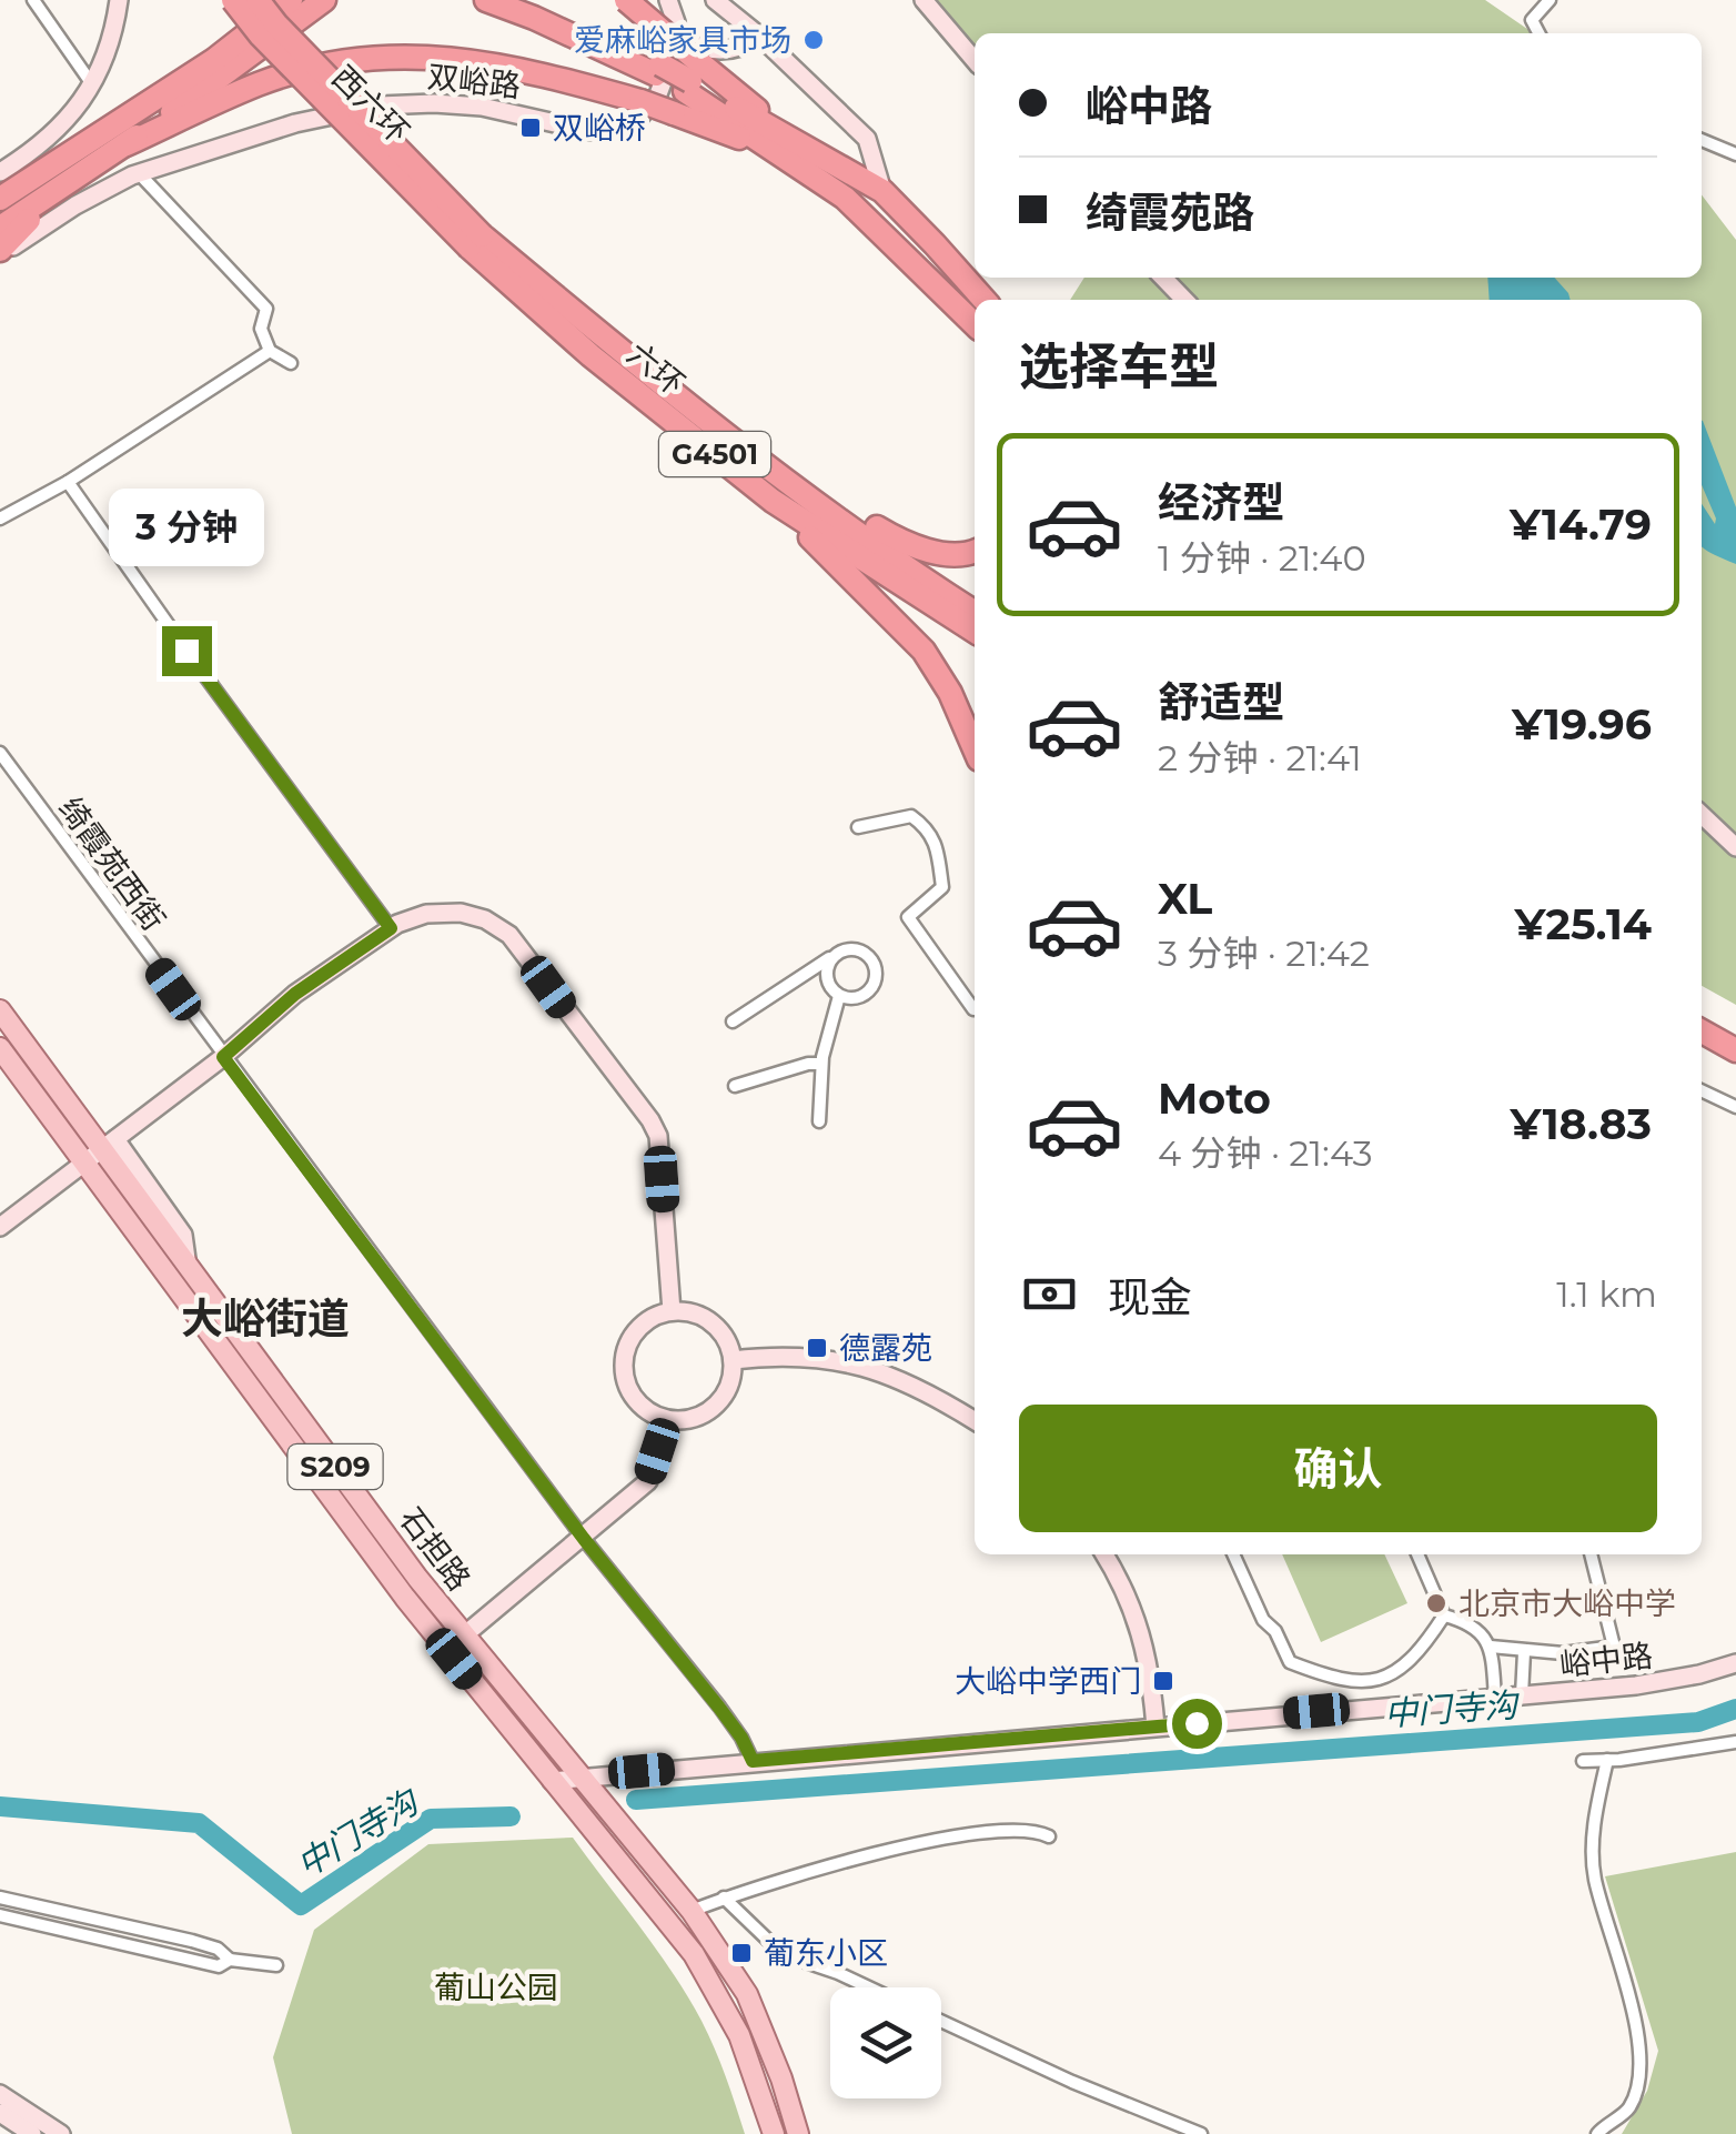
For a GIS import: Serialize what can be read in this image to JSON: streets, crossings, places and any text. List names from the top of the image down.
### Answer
{
  "streets": {
    "highway": ["西六环", "六环", "G4501"],
    "main road": ["S209", "石担路"],
    "street": ["双峪路", "绮霞苑西街", "峪中路"]
  },
  "crossings": [
    ["西六环", "六环"],
    ["绮霞苑西街", "峪中路"],
    ["石担路", "峪中路"]
  ],
  "districts": ["大峪街道"],
  "water": ["中门寺沟"],
  "parks": ["葡山公园"],
  "places": {
    "other": ["爱麻峪家具市场", "北京市大峪中学"],
    "transit": [
      "双峪桥",
      "德露苑",
      "大峪中学西门",
      "葡东小区"
    ]
  },
  "page": {
    "banner": ["峪中路", "绮霞苑路"],
    "heading": "选择车型",
    "list": [
      {
        "name": "经济型",
        "note": "1 分钟 · 21:40",
        "value": "¥14.79"
      },
      {
        "name": "舒适型",
        "note": "2 分钟 · 21:41",
        "value": "¥19.96"
      },
      {
        "name": "XL",
        "note": "3 分钟 · 21:42",
        "value": "¥25.14"
      },
      {
        "name": "Moto",
        "note": "4 分钟 · 21:43",
        "value": "¥18.83"
      }
    ],
    "bubble": "3 分钟",
    "pay": ["现金", "1.1 km"],
    "buttons": "确认"
  }
}
